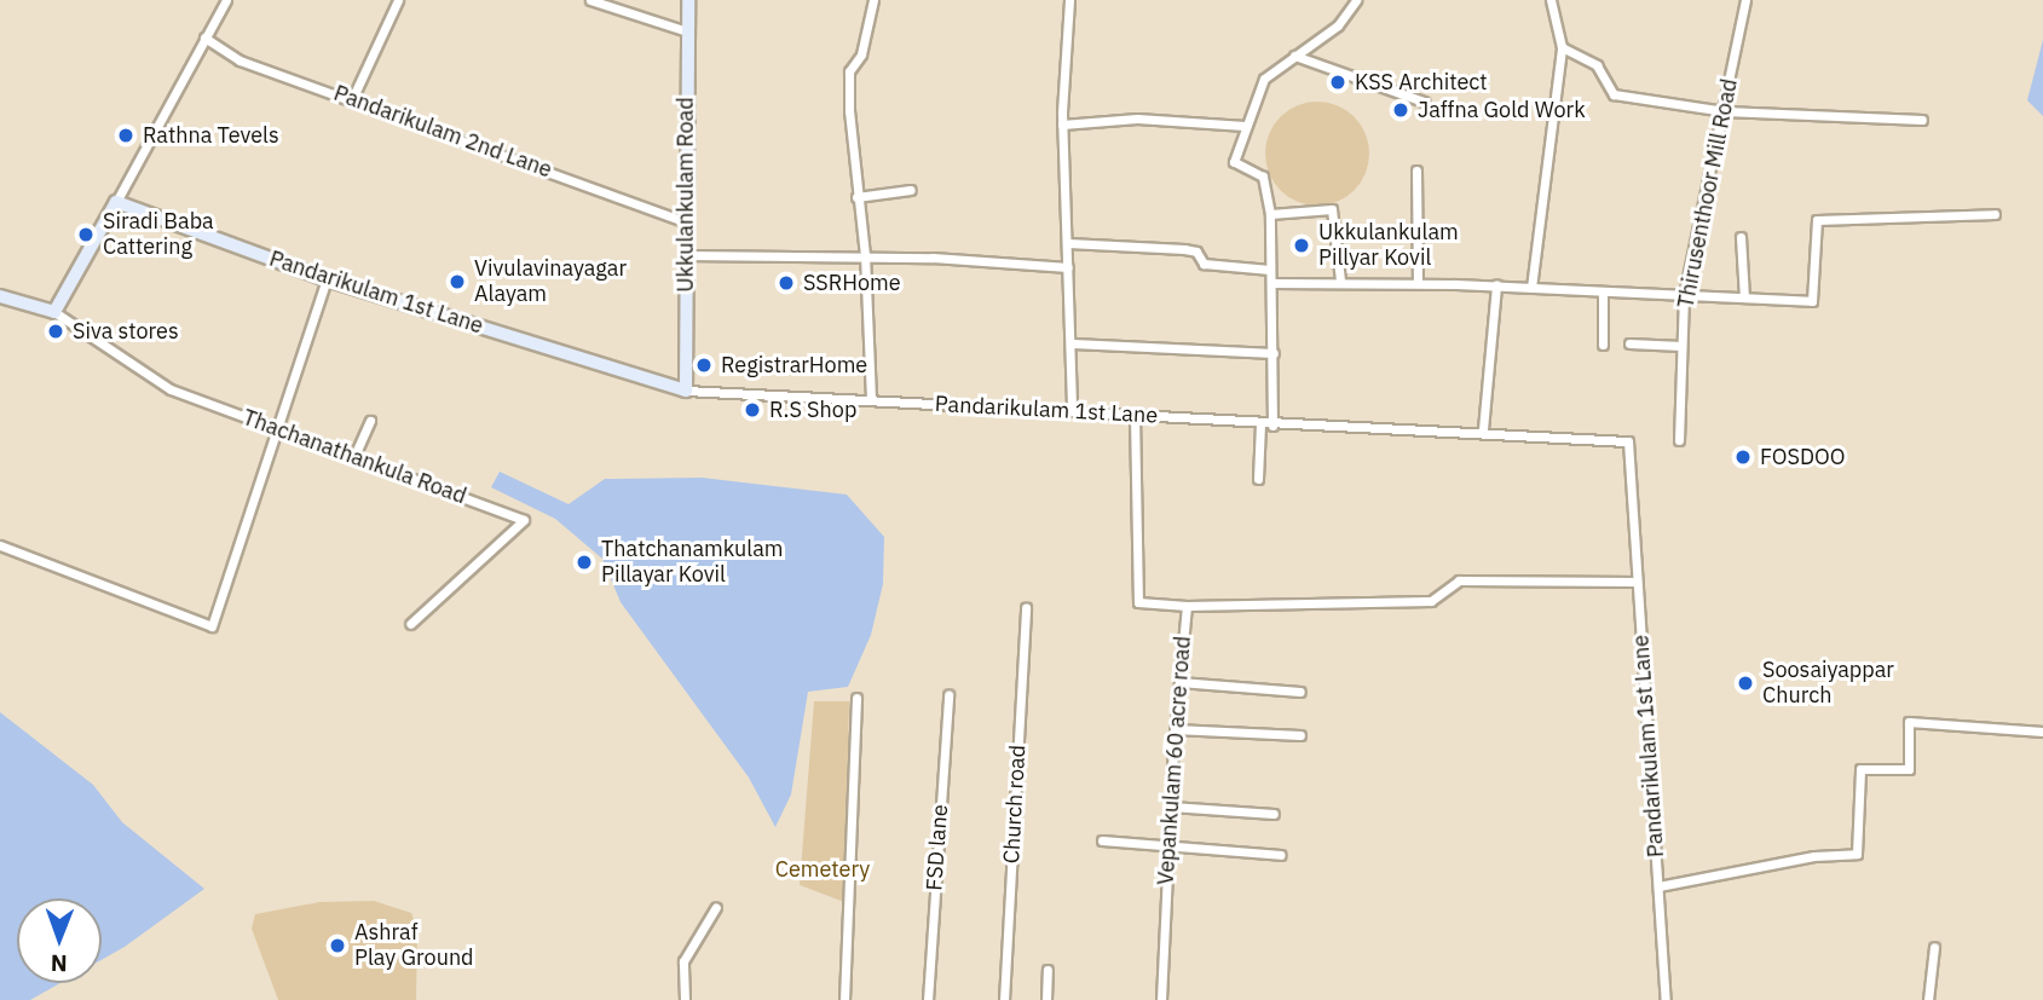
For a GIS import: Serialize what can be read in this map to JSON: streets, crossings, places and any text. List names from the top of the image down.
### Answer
{
  "streets": {
    "street": [
      "Pandarikulam 2nd Lane",
      "Thirusenthoor Mill Road",
      "Ukkulankulam Road",
      "Pandarikulam 1st Lane",
      "Thachanathankula Road",
      "Vepankulam 60 acre road",
      "Church road",
      "FSD lane"
    ]
  },
  "crossings": [
    ["Pandarikulam 2nd Lane", "Ukkulankulam Road"],
    ["Ukkulankulam Road", "Pandarikulam 1st Lane"],
    ["Pandarikulam 1st Lane", "Vepankulam 60 acre road"]
  ],
  "parks": ["Cemetery"],
  "places": [
    "KSS Architect",
    "Jaffna Gold Work",
    "Rathna Tevels",
    "Siradi Baba Cattering",
    "Ukkulankulam Pillyar Kovil",
    "Vivulavinayagar Alayam",
    "SSRHome",
    "Siva stores",
    "RegistrarHome",
    "R.S Shop",
    "FOSDOO",
    "Thatchanamkulam Pillayar Kovil",
    "Soosaiyappar Church",
    "Ashraf Play Ground"
  ],
  "north": "bottom"
}
